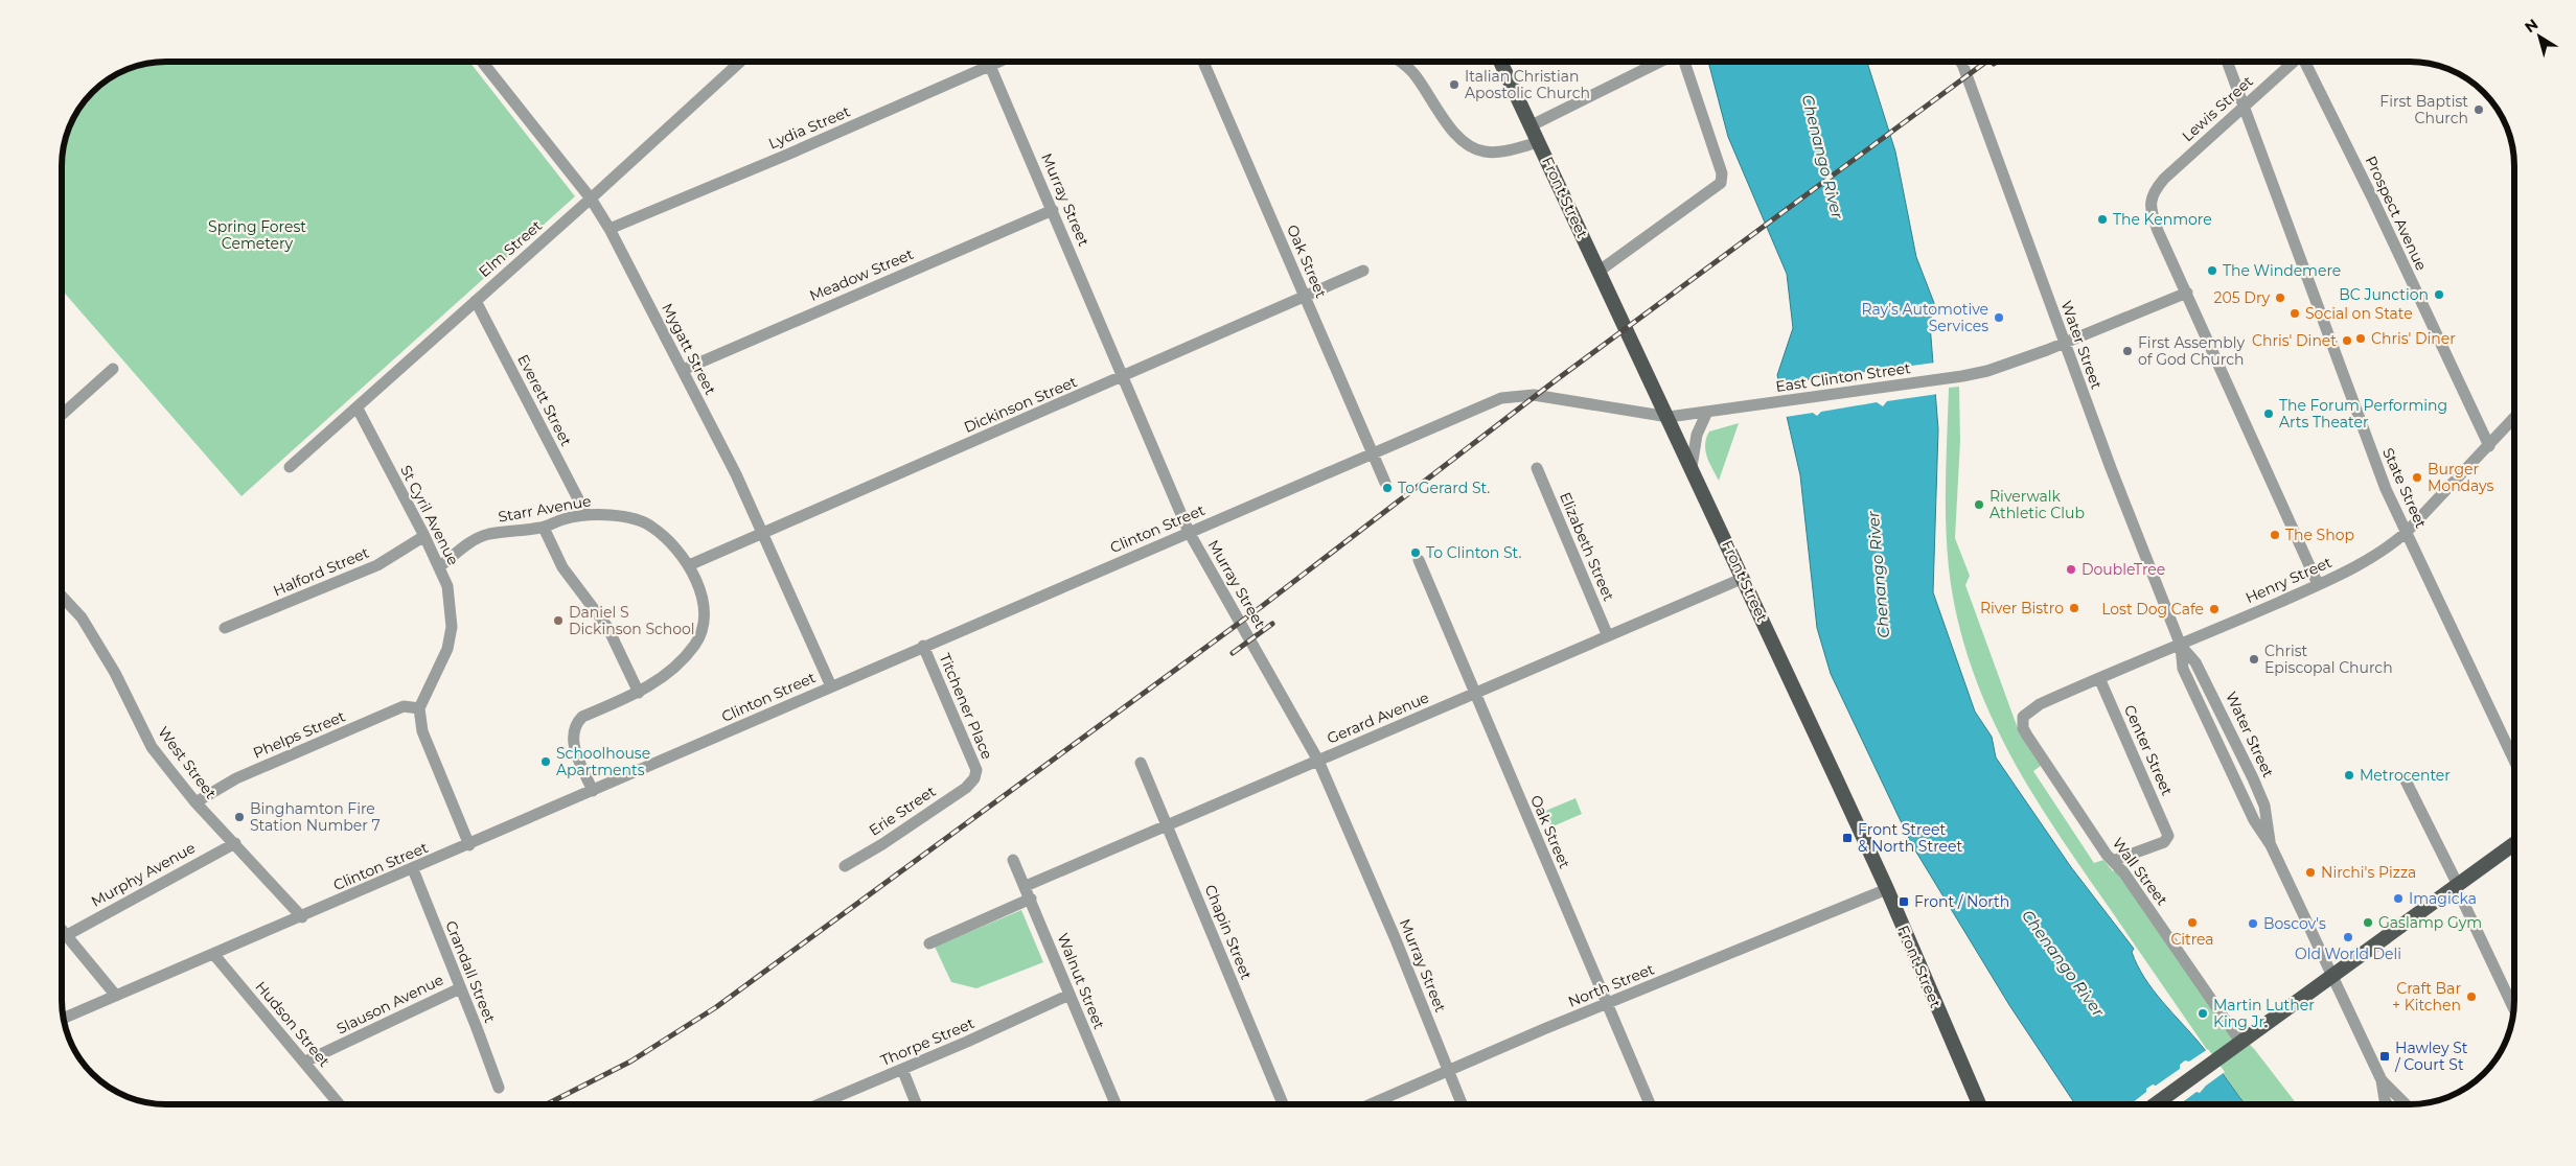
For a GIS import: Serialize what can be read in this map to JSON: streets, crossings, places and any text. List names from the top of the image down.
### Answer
{
  "streets": {
    "main road": ["Front Street"],
    "street": [
      "Lewis Street",
      "Lydia Street",
      "Murray Street",
      "Prospect Avenue",
      "Elm Street",
      "Oak Street",
      "Meadow Street",
      "Water Street",
      "Mygatt Street",
      "East Clinton Street",
      "Everett Street",
      "Dickinson Street",
      "State Street",
      "Starr Avenue",
      "St Cyril Avenue",
      "Clinton Street",
      "Elizabeth Street",
      "Halford Street",
      "Henry Street",
      "Titchener Place",
      "Gerard Avenue",
      "Phelps Street",
      "Center Street",
      "West Street",
      "Erie Street",
      "Wall Street",
      "Murphy Avenue",
      "Chapin Street",
      "Crandall Street",
      "Walnut Street",
      "North Street",
      "Slauson Avenue",
      "Hudson Street",
      "Thorpe Street"
    ]
  },
  "crossings": [
    ["Lewis Street", "East Clinton Street"],
    ["Lewis Street", "State Street"],
    ["Lydia Street", "Murray Street"],
    ["Lydia Street", "Mygatt Street"],
    ["Front Street", "East Clinton Street"],
    ["Front Street", "Gerard Avenue"],
    ["Front Street", "North Street"],
    ["Murray Street", "Meadow Street"],
    ["Murray Street", "Dickinson Street"],
    ["Murray Street", "Clinton Street"],
    ["Murray Street", "Gerard Avenue"],
    ["Murray Street", "North Street"],
    ["Prospect Avenue", "Henry Street"],
    ["Elm Street", "Mygatt Street"],
    ["Elm Street", "Everett Street"],
    ["Elm Street", "St Cyril Avenue"],
    ["Oak Street", "Dickinson Street"],
    ["Oak Street", "Clinton Street"],
    ["Oak Street", "Gerard Avenue"],
    ["Oak Street", "North Street"],
    ["Meadow Street", "Mygatt Street"],
    ["Water Street", "East Clinton Street"],
    ["Water Street", "Henry Street"],
    ["Mygatt Street", "Dickinson Street"],
    ["Mygatt Street", "Clinton Street"],
    ["East Clinton Street", "Clinton Street"],
    ["Everett Street", "Starr Avenue"],
    ["Dickinson Street", "Starr Avenue"],
    ["State Street", "Henry Street"],
    ["Starr Avenue", "St Cyril Avenue"],
    ["Starr Avenue", "Clinton Street"],
    ["St Cyril Avenue", "Halford Street"],
    ["St Cyril Avenue", "Phelps Street"],
    ["Clinton Street", "Titchener Place"],
    ["Clinton Street", "West Street"],
    ["Clinton Street", "Crandall Street"],
    ["Clinton Street", "Hudson Street"],
    ["Elizabeth Street", "Gerard Avenue"],
    ["Henry Street", "Center Street"],
    ["Henry Street", "Wall Street"],
    ["Titchener Place", "Erie Street"],
    ["Gerard Avenue", "Chapin Street"],
    ["Gerard Avenue", "Walnut Street"],
    ["Phelps Street", "West Street"],
    ["Center Street", "Wall Street"],
    ["West Street", "Murphy Avenue"],
    ["Crandall Street", "Slauson Avenue"],
    ["Walnut Street", "Thorpe Street"],
    ["Slauson Avenue", "Hudson Street"]
  ],
  "water": ["Chenango River"],
  "parks": ["Spring Forest Cemetery"],
  "places": {
    "other": [
      "Italian Christian Apostolic Church",
      "First Baptist Church",
      "The Kenmore",
      "The Windemere",
      "BC Junction",
      "205 Dry",
      "Social on State",
      "Ray’s Automotive Services",
      "Chris' Diner",
      "Chris' Dinet",
      "First Assembly of God Church",
      "The Forum Performing Arts Theater",
      "Burger Mondays",
      "To Gerard St.",
      "Riverwalk Athletic Club",
      "The Shop",
      "To Clinton St.",
      "DoubleTree",
      "River Bistro",
      "Lost Dog Cafe",
      "Daniel S Dickinson School",
      "Christ Episcopal Church",
      "Schoolhouse Apartments",
      "Metrocenter",
      "Binghamton Fire Station Number 7",
      "Nirchi's Pizza",
      "Imagicka",
      "Citrea",
      "Gaslamp Gym",
      "Boscov's",
      "Old World Deli",
      "Craft Bar + Kitchen",
      "Martin Luther King Jr."
    ],
    "transit": ["Front Street & North Street", "Front / North", "Hawley St / Court St"]
  },
  "north": "top left"
}
